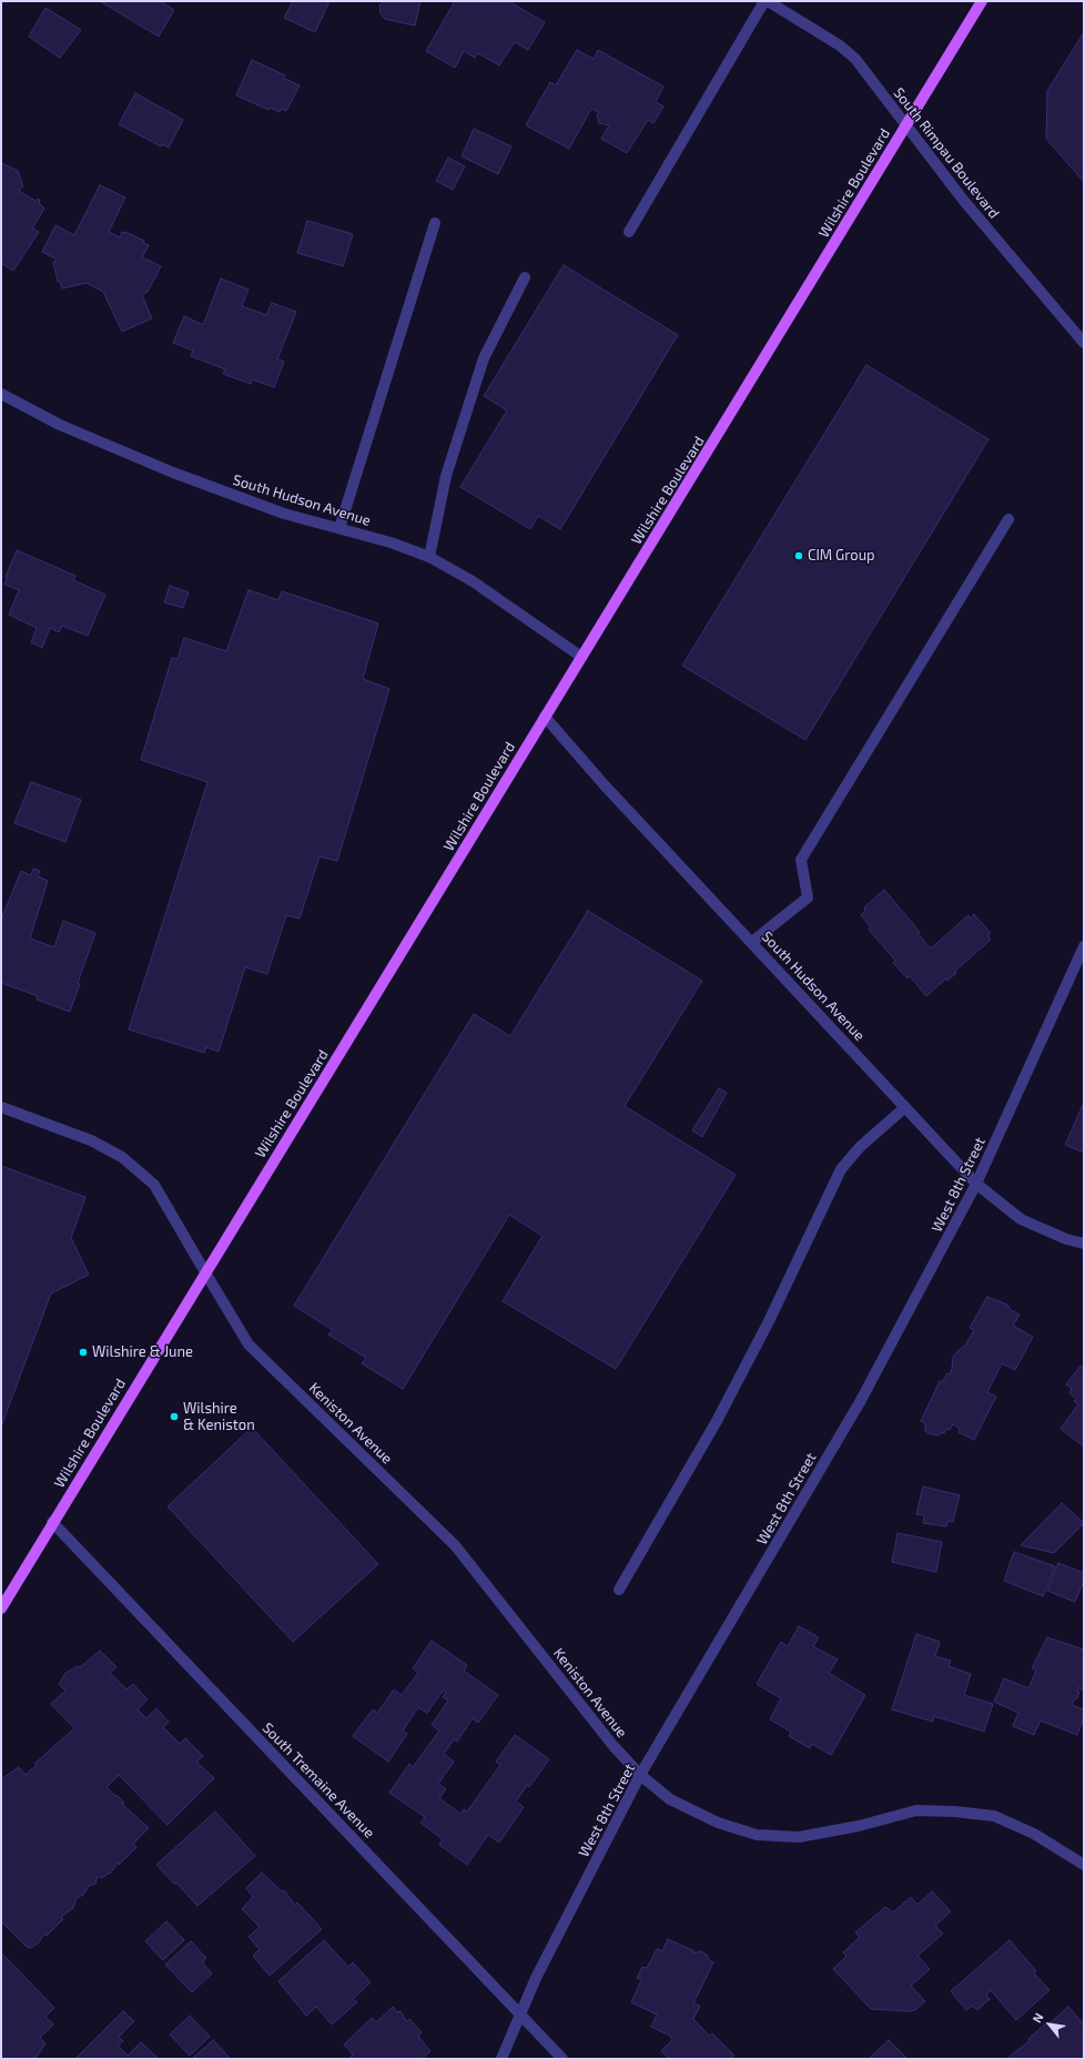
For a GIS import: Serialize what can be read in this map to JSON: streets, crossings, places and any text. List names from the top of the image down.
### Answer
{
  "streets": {
    "main road": ["Wilshire Boulevard"],
    "street": [
      "South Rimpau Boulevard",
      "South Hudson Avenue",
      "West 8th Street",
      "Keniston Avenue",
      "South Tremaine Avenue"
    ]
  },
  "crossings": [
    ["South Rimpau Boulevard", "Wilshire Boulevard"],
    ["Wilshire Boulevard", "South Hudson Avenue"],
    ["Wilshire Boulevard", "Keniston Avenue"],
    ["Wilshire Boulevard", "South Tremaine Avenue"],
    ["South Hudson Avenue", "West 8th Street"],
    ["West 8th Street", "Keniston Avenue"],
    ["West 8th Street", "South Tremaine Avenue"]
  ],
  "places": ["CIM Group", "Wilshire & June", "Wilshire & Keniston"],
  "north": "top left"
}
